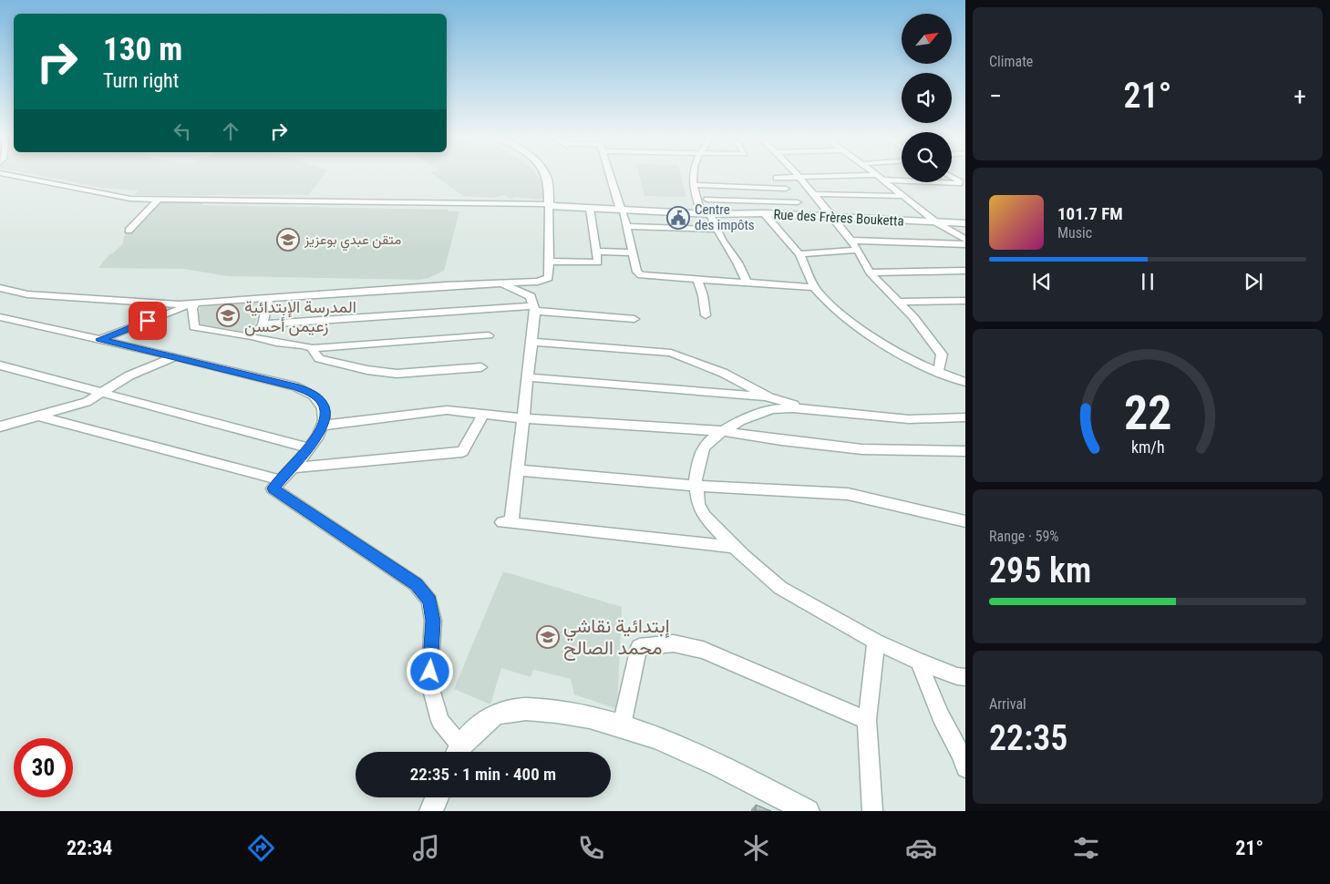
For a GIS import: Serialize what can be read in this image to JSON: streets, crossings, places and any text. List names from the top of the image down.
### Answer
{
  "streets": {
    "main road": ["Rue des Frères Bouketta"]
  },
  "places": {
    "public building": ["Centre des impôts"],
    "school or university": ["متقن عبدي بوعزيز", "المدرسة الإبتدائية زعيمن أحسن", "إبتدائية نقاشي محمد الصالح"]
  },
  "north": "top right",
  "page": {
    "tile": [
      "Climate",
      ["Range · 59%", "295 km"],
      ["Arrival", "22:35"]
    ],
    "turn": ["130 m", "Turn right"],
    "heat": ["−", "21°", "+"],
    "song": ["101.7 FM", "Music"],
    "limit": "30",
    "trip": "22:35 · 1 min · 400 m",
    "tabs": ["22:34", "21°"],
    "gauge": ["22", "km/h"]
  }
}
